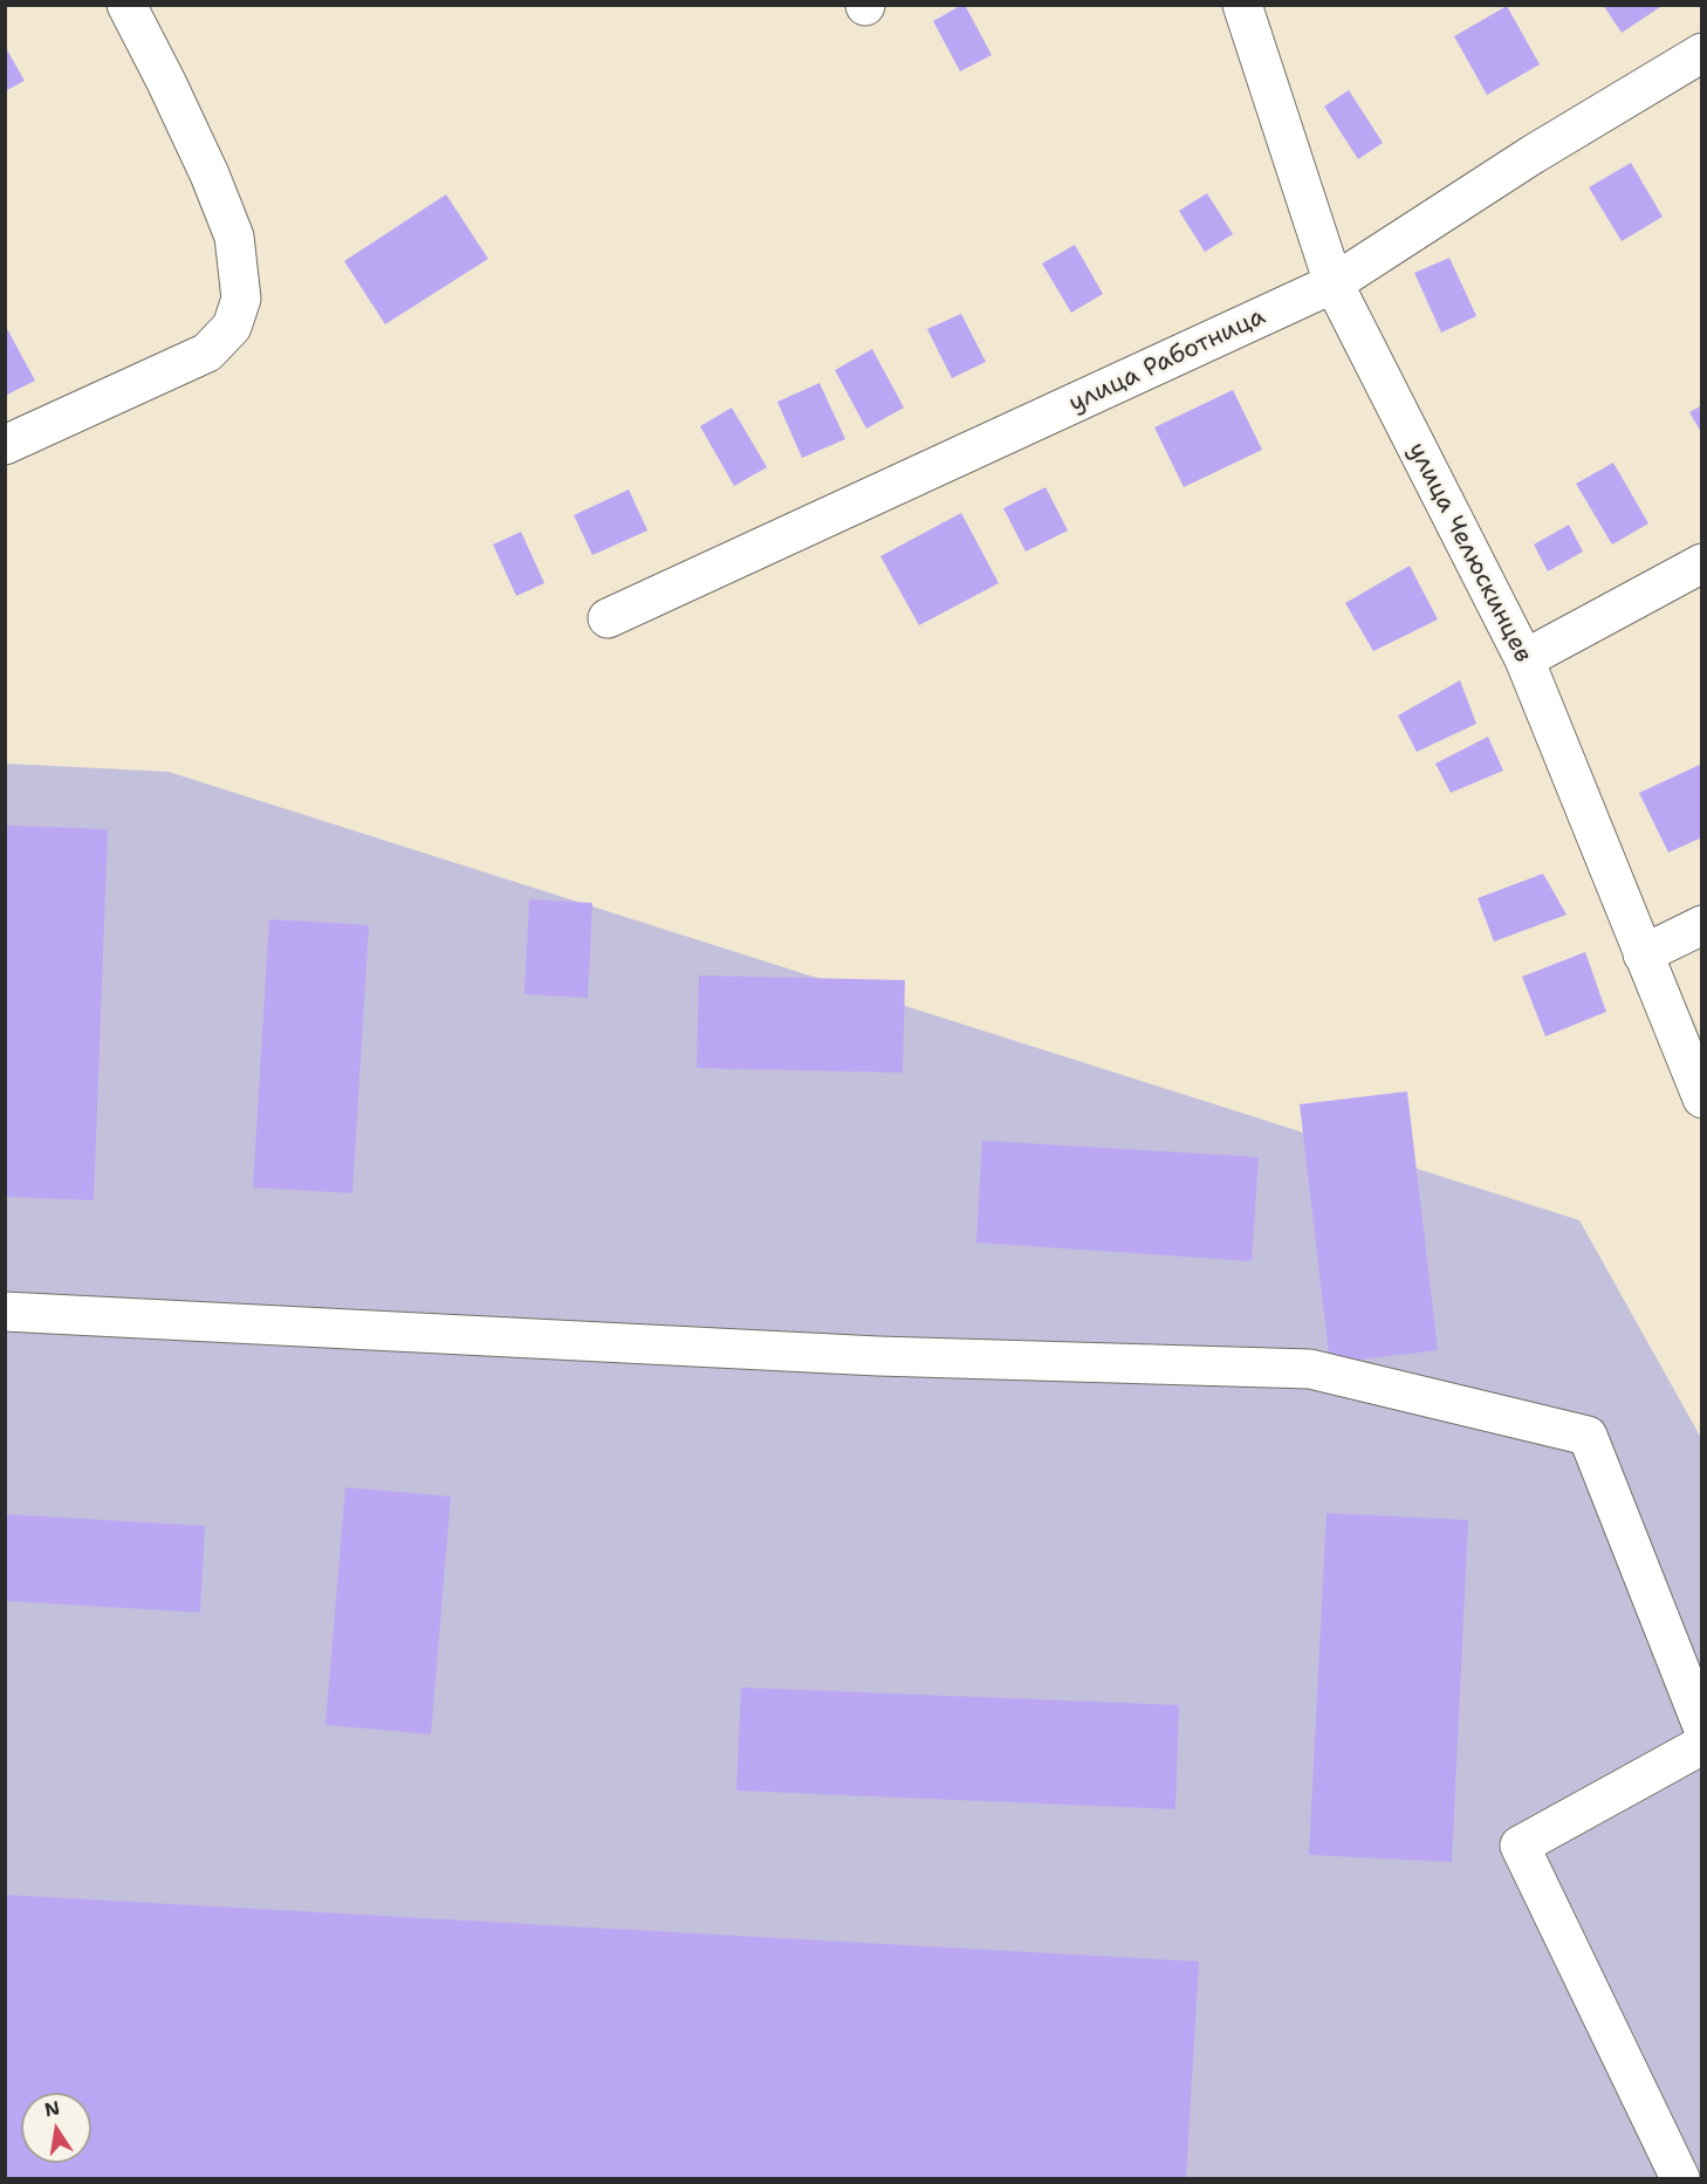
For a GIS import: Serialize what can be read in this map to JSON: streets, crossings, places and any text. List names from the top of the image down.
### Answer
{
  "streets": {
    "street": ["улица Работница", "улица Челюскинцев"]
  },
  "crossings": [
    ["улица Работница", "улица Челюскинцев"]
  ],
  "north": "top"
}
